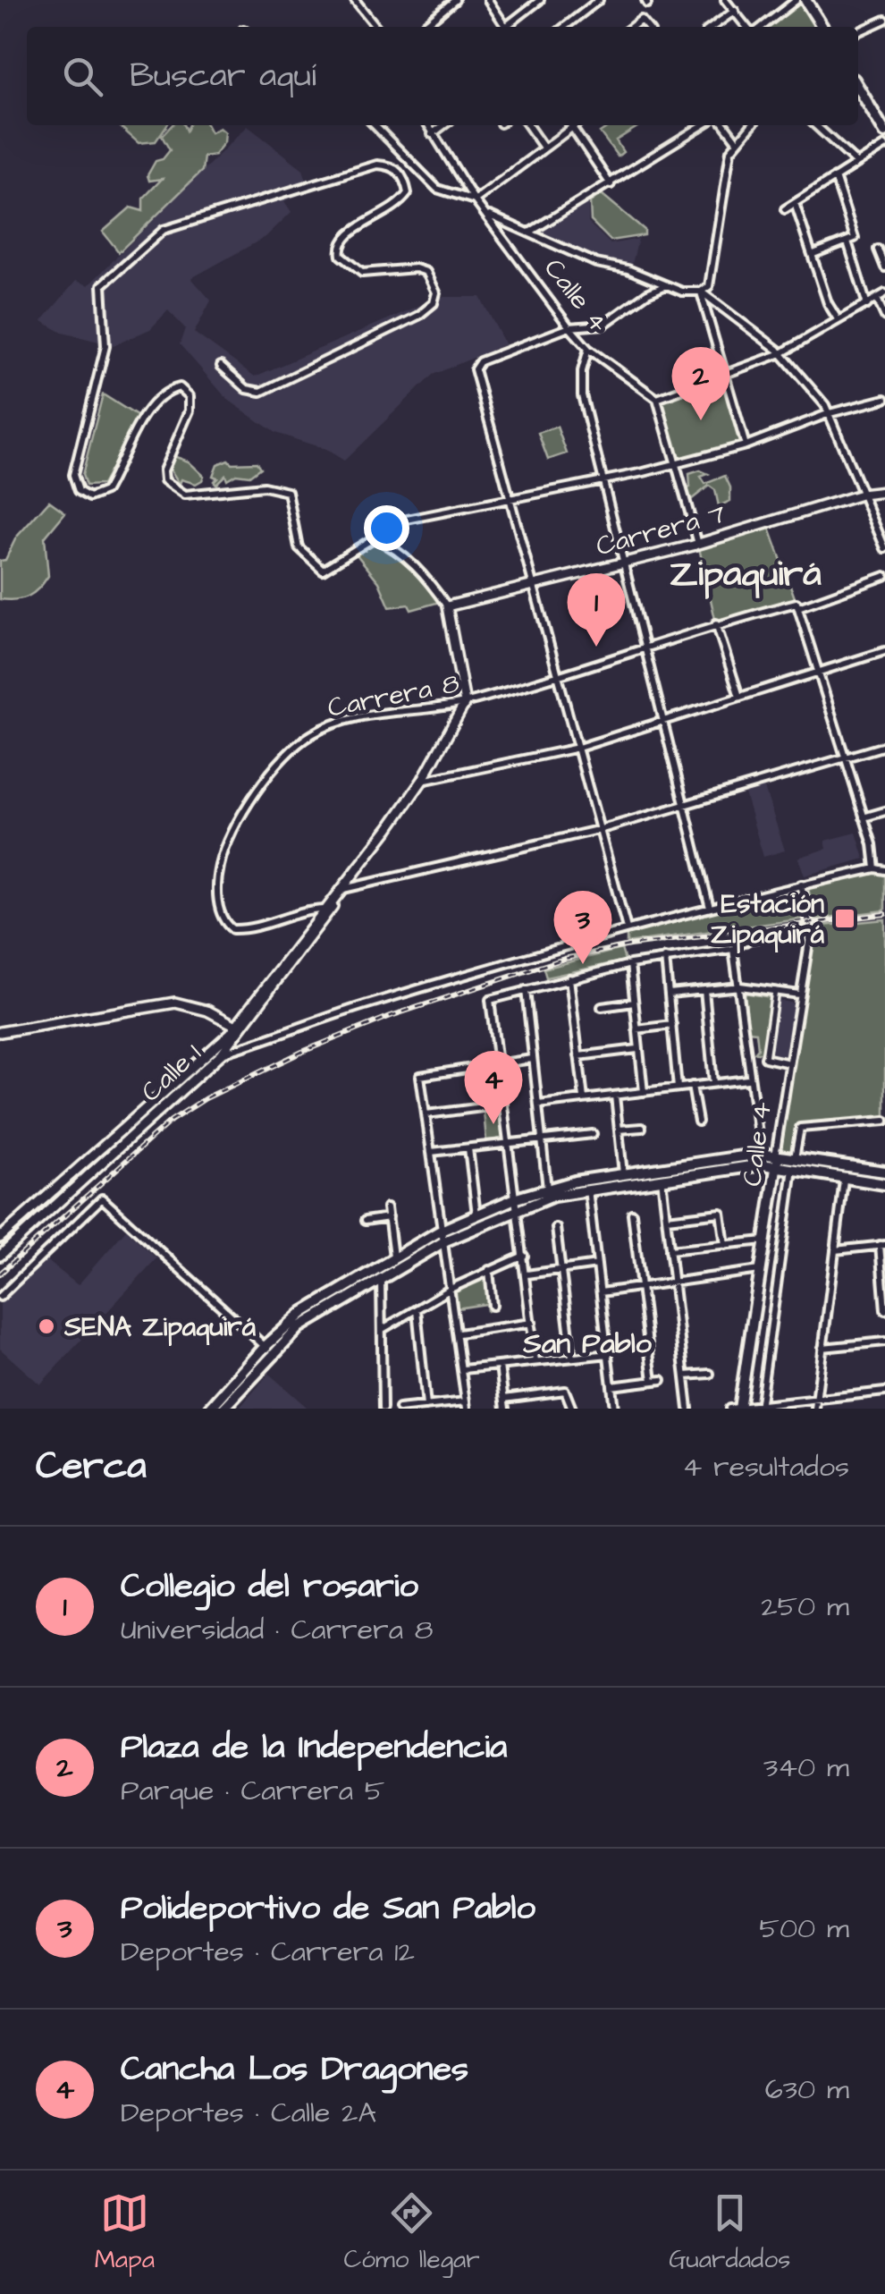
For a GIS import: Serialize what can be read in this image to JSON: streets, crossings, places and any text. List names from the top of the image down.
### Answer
{
  "streets": {
    "main road": ["Calle 4"],
    "street": ["Carrera 7", "Carrera 8", "Calle 1"]
  },
  "crossings": [
    ["Carrera 8", "Calle 1"]
  ],
  "districts": ["Zipaquirá", "San Pablo"],
  "places": {
    "transit": ["Estación Zipaquirá"],
    "other": ["SENA Zipaquirá"]
  },
  "page": {
    "search": "Buscar aquí",
    "pins": [
      "2",
      "1",
      "3",
      "4"
    ],
    "heading": ["Cerca", "4 resultados"],
    "list": [
      {
        "mark": "1",
        "name": "Collegio del rosario",
        "note": "Universidad · Carrera 8",
        "value": "250 m"
      },
      {
        "mark": "2",
        "name": "Plaza de la Independencia",
        "note": "Parque · Carrera 5",
        "value": "340 m"
      },
      {
        "mark": "3",
        "name": "Polideportivo de San Pablo",
        "note": "Deportes · Carrera 12",
        "value": "500 m"
      },
      {
        "mark": "4",
        "name": "Cancha Los Dragones",
        "note": "Deportes · Calle 2A",
        "value": "630 m"
      }
    ],
    "nav": ["Mapa", "Cómo llegar", "Guardados"]
  }
}
